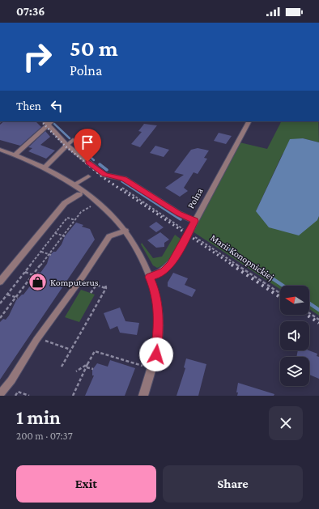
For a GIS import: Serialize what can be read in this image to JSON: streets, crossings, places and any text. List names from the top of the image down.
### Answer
{
  "streets": {
    "street": ["Polna"],
    "path": ["Marii Konopnickiej"]
  },
  "crossings": [
    ["Polna", "Marii Konopnickiej"]
  ],
  "places": {
    "shop": ["Komputerus"]
  },
  "north": "left",
  "page": {
    "status": "07:36",
    "turn": ["50 m", "Polna"],
    "then": "Then",
    "heading": ["1 min", "200 m · 07:37"],
    "buttons": ["Exit", "Share"]
  }
}
